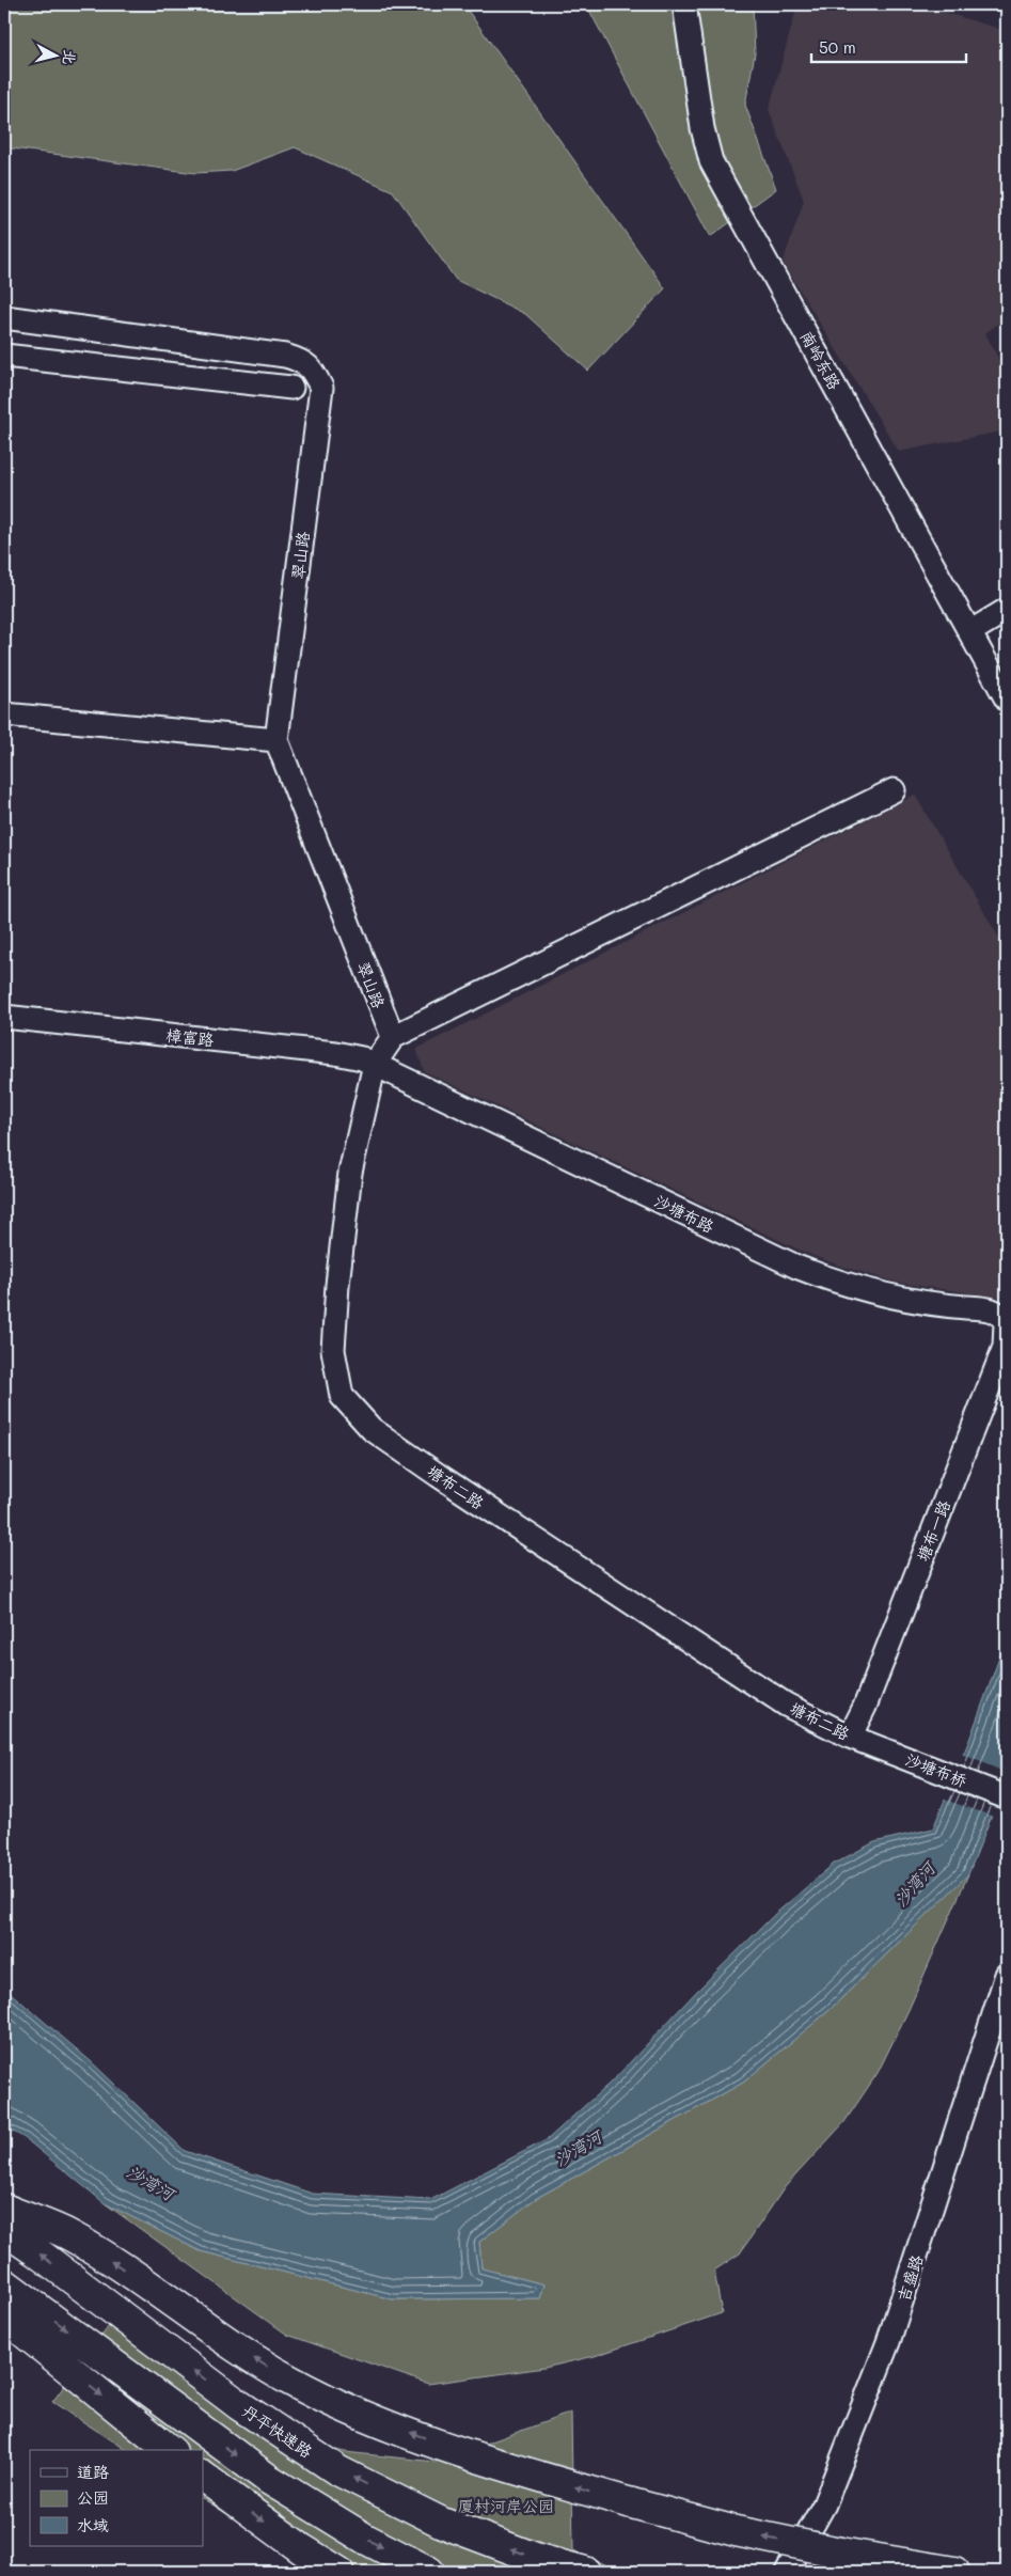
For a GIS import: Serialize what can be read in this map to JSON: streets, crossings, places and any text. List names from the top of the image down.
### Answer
{
  "streets": {
    "highway": ["丹平快速路"],
    "street": [
      "南岭东路",
      "翠山路",
      "樟富路",
      "沙塘布路",
      "塘布二路",
      "塘布一路",
      "沙塘布桥",
      "吉盛路"
    ]
  },
  "crossings": [
    ["樟富路", "沙塘布路"],
    ["樟富路", "塘布二路"],
    ["沙塘布路", "塘布二路"],
    ["沙塘布路", "塘布一路"],
    ["塘布二路", "塘布一路"],
    ["塘布二路", "沙塘布桥"],
    ["塘布一路", "沙塘布桥"]
  ],
  "water": ["沙湾河"],
  "parks": ["厦村河岸公园"],
  "legend": ["道路", "公园", "水域"],
  "scale_bar": "50 m",
  "north": "right"
}
